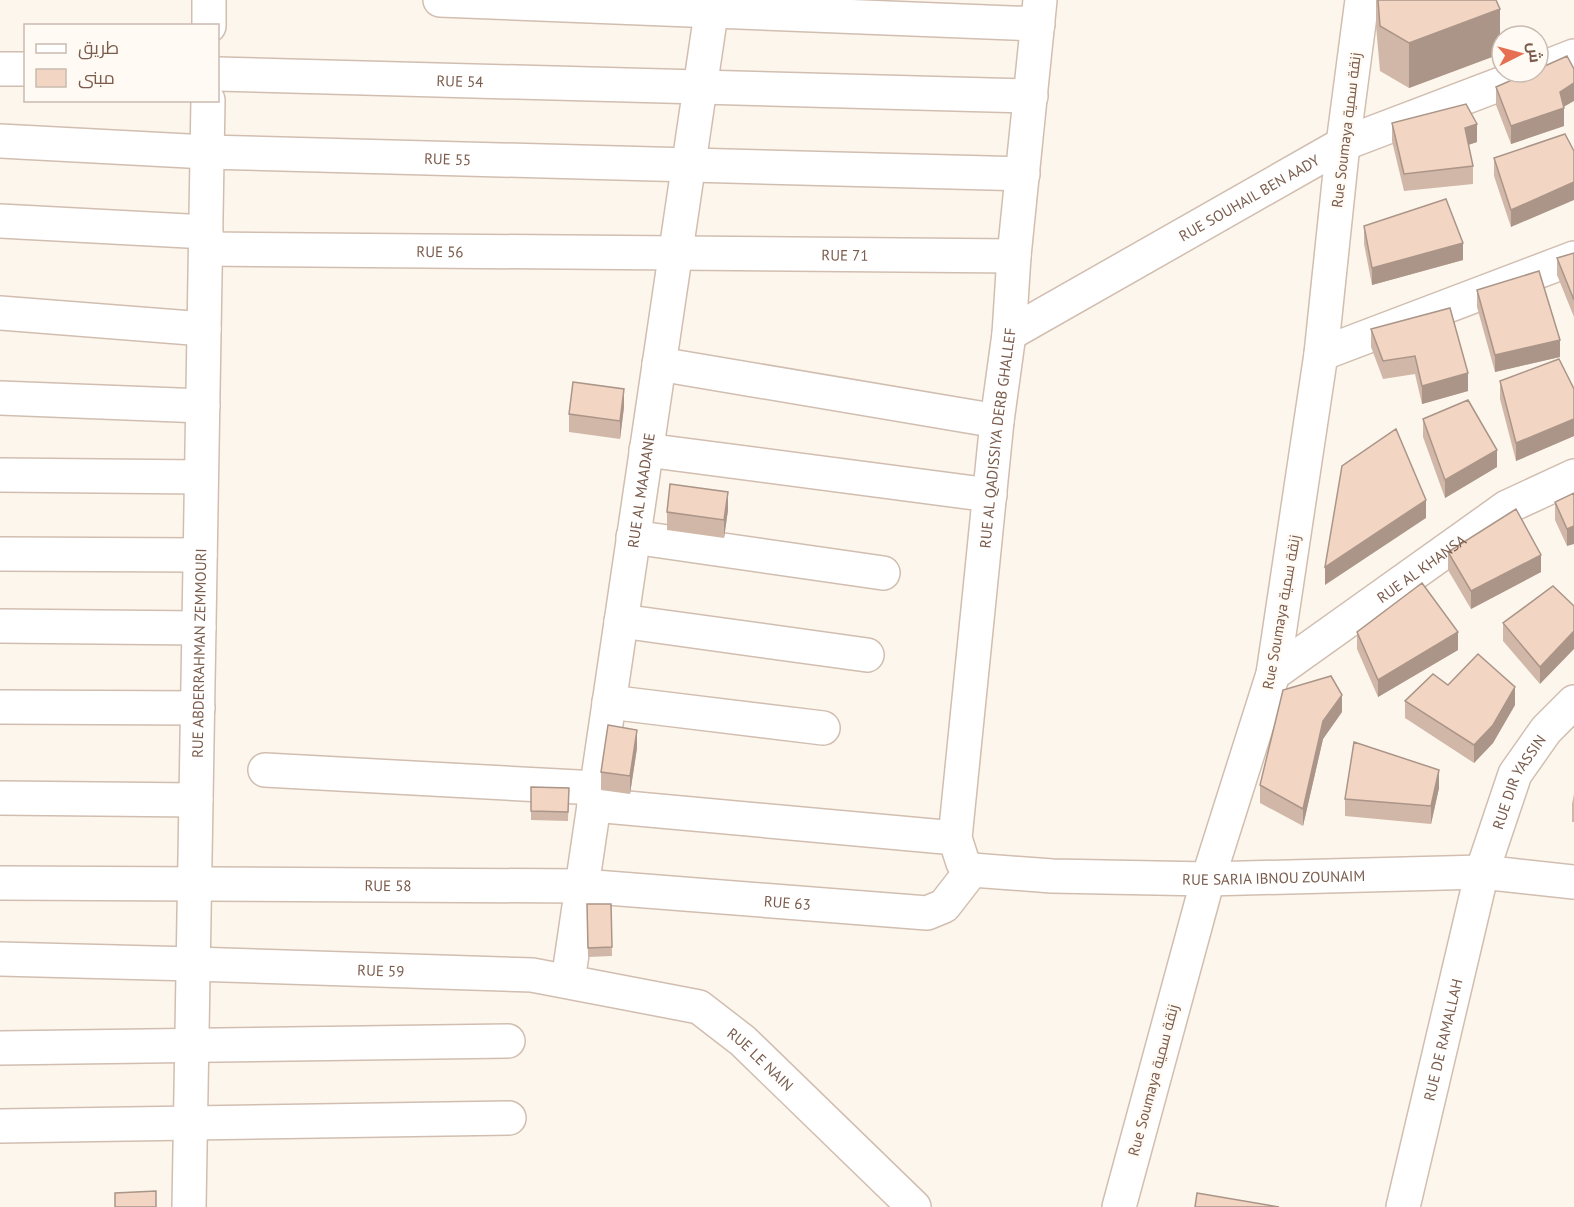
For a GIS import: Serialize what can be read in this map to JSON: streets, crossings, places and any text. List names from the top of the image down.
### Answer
{
  "streets": {
    "street": [
      "RUE 54",
      "Rue Soumaya زنقة سمية",
      "RUE 55",
      "RUE SOUHAIL BEN AADY",
      "RUE 56",
      "RUE 71",
      "RUE AL QADISSIYA DERB GHALLEF",
      "RUE AL MAADANE",
      "RUE AL KHANSA",
      "RUE ABDERRAHMAN ZEMMOURI",
      "RUE DIR YASSIN",
      "RUE SARIA IBNOU ZOUNAIM",
      "RUE 58",
      "RUE 63",
      "RUE 59",
      "RUE DE RAMALLAH",
      "RUE LE NAIN"
    ]
  },
  "crossings": [
    ["RUE 54", "RUE AL QADISSIYA DERB GHALLEF"],
    ["RUE 54", "RUE AL MAADANE"],
    ["Rue Soumaya زنقة سمية", "RUE SOUHAIL BEN AADY"],
    ["Rue Soumaya زنقة سمية", "RUE AL KHANSA"],
    ["Rue Soumaya زنقة سمية", "RUE SARIA IBNOU ZOUNAIM"],
    ["RUE 55", "RUE AL QADISSIYA DERB GHALLEF"],
    ["RUE 55", "RUE AL MAADANE"],
    ["RUE 55", "RUE ABDERRAHMAN ZEMMOURI"],
    ["RUE SOUHAIL BEN AADY", "RUE AL QADISSIYA DERB GHALLEF"],
    ["RUE 56", "RUE 71"],
    ["RUE 56", "RUE AL MAADANE"],
    ["RUE 56", "RUE ABDERRAHMAN ZEMMOURI"],
    ["RUE 71", "RUE AL QADISSIYA DERB GHALLEF"],
    ["RUE 71", "RUE AL MAADANE"],
    ["RUE AL QADISSIYA DERB GHALLEF", "RUE SARIA IBNOU ZOUNAIM"],
    ["RUE AL QADISSIYA DERB GHALLEF", "RUE 63"],
    ["RUE AL MAADANE", "RUE 58"],
    ["RUE AL MAADANE", "RUE 63"],
    ["RUE AL MAADANE", "RUE 59"],
    ["RUE AL MAADANE", "RUE LE NAIN"],
    ["RUE ABDERRAHMAN ZEMMOURI", "RUE 58"],
    ["RUE ABDERRAHMAN ZEMMOURI", "RUE 59"],
    ["RUE DIR YASSIN", "RUE SARIA IBNOU ZOUNAIM"],
    ["RUE DIR YASSIN", "RUE DE RAMALLAH"],
    ["RUE SARIA IBNOU ZOUNAIM", "RUE 63"],
    ["RUE SARIA IBNOU ZOUNAIM", "RUE DE RAMALLAH"],
    ["RUE 58", "RUE 63"],
    ["RUE 59", "RUE LE NAIN"]
  ],
  "legend": ["طريق", "مبنى"],
  "north": "right"
}
